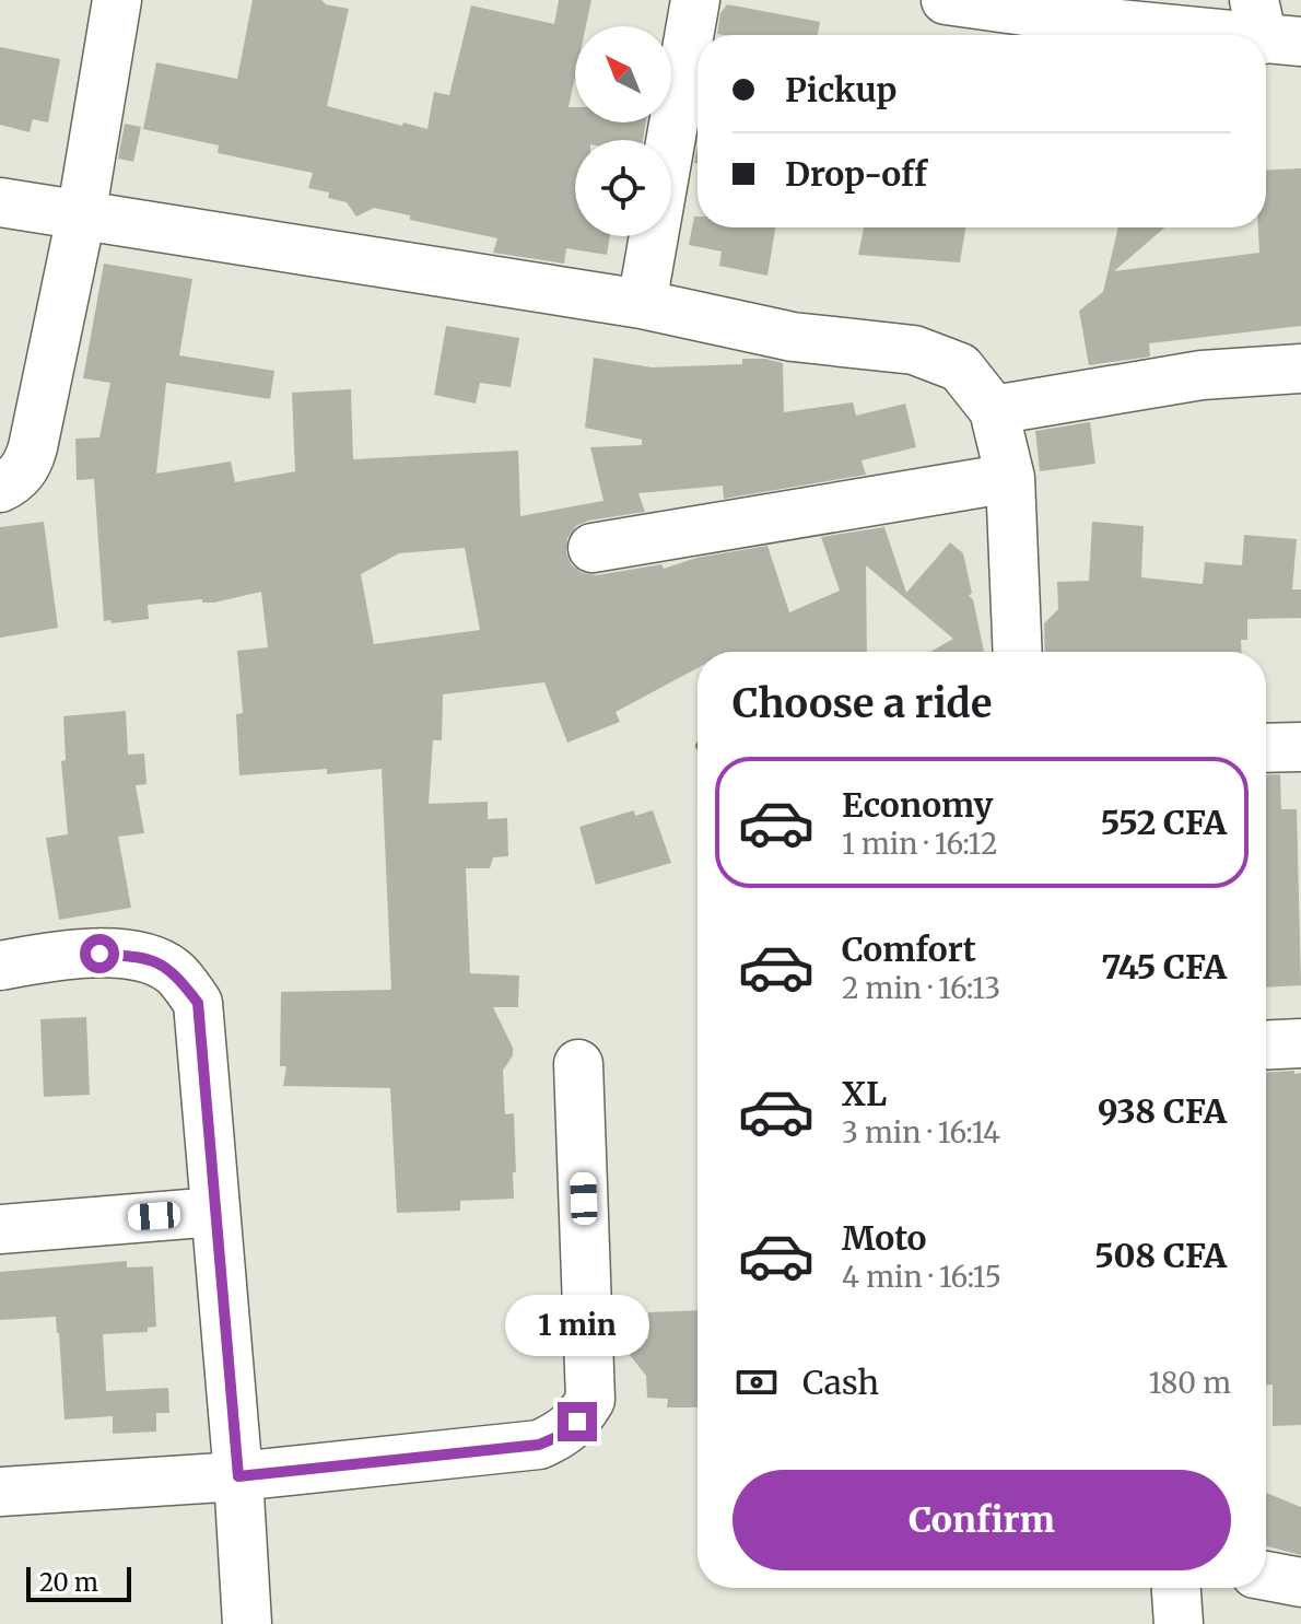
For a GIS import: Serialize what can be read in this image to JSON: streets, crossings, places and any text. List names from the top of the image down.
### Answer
{
  "scale_bar": "20 m",
  "north": "top left",
  "page": {
    "banner": ["Pickup", "Drop-off"],
    "heading": "Choose a ride",
    "list": [
      {
        "name": "Economy",
        "note": "1 min · 16:12",
        "value": "552 CFA"
      },
      {
        "name": "Comfort",
        "note": "2 min · 16:13",
        "value": "745 CFA"
      },
      {
        "name": "XL",
        "note": "3 min · 16:14",
        "value": "938 CFA"
      },
      {
        "name": "Moto",
        "note": "4 min · 16:15",
        "value": "508 CFA"
      }
    ],
    "bubble": "1 min",
    "pay": ["Cash", "180 m"],
    "buttons": "Confirm",
    "scale": "20 m"
  }
}
